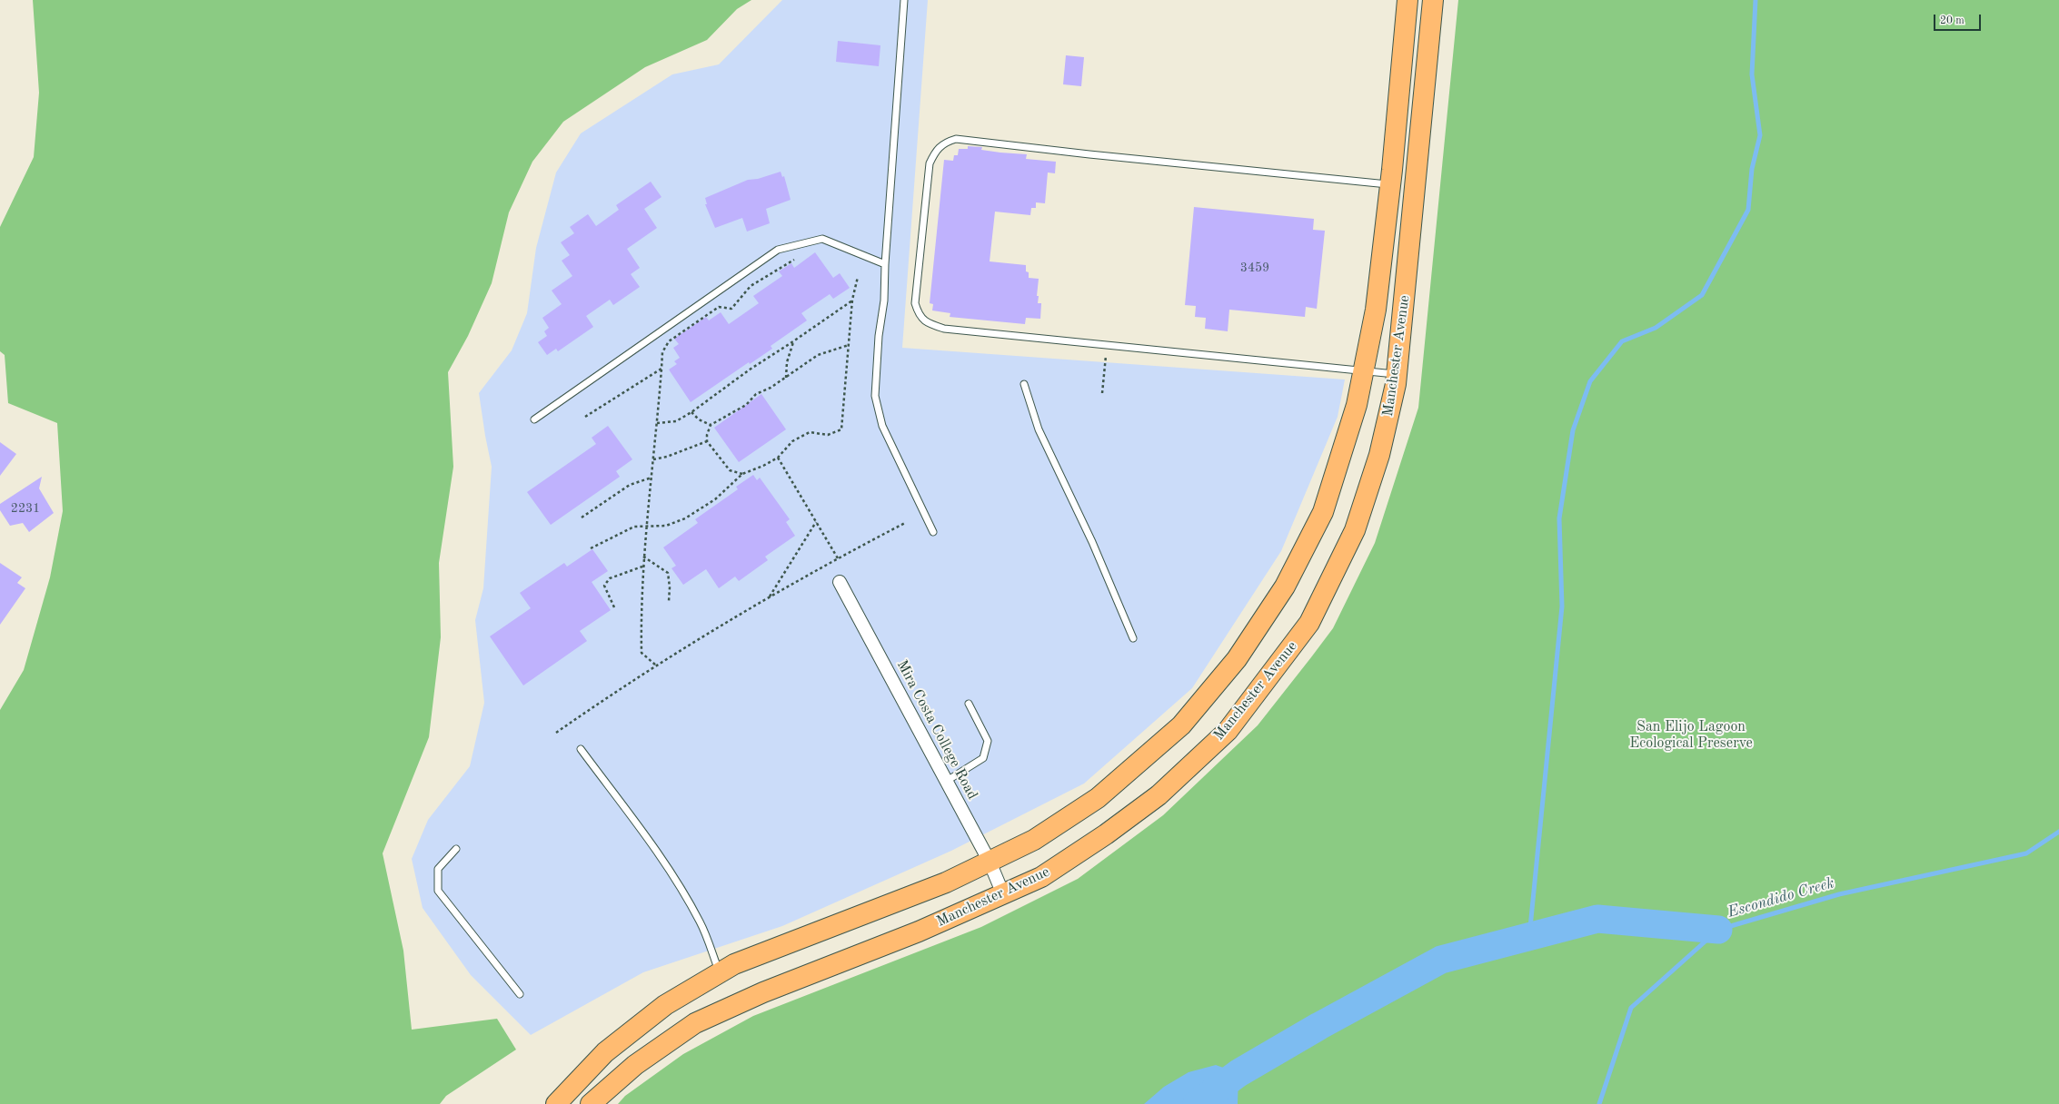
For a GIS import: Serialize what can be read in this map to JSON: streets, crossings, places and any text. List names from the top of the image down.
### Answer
{
  "streets": {
    "main road": ["Manchester Avenue"],
    "street": ["Mira Costa College Road"]
  },
  "crossings": [
    ["Manchester Avenue", "Mira Costa College Road"]
  ],
  "water": ["Escondido Creek"],
  "parks": ["San Elijo Lagoon Ecological Preserve"],
  "house_numbers": ["3459", "2231"],
  "scale_bar": "20 m"
}
